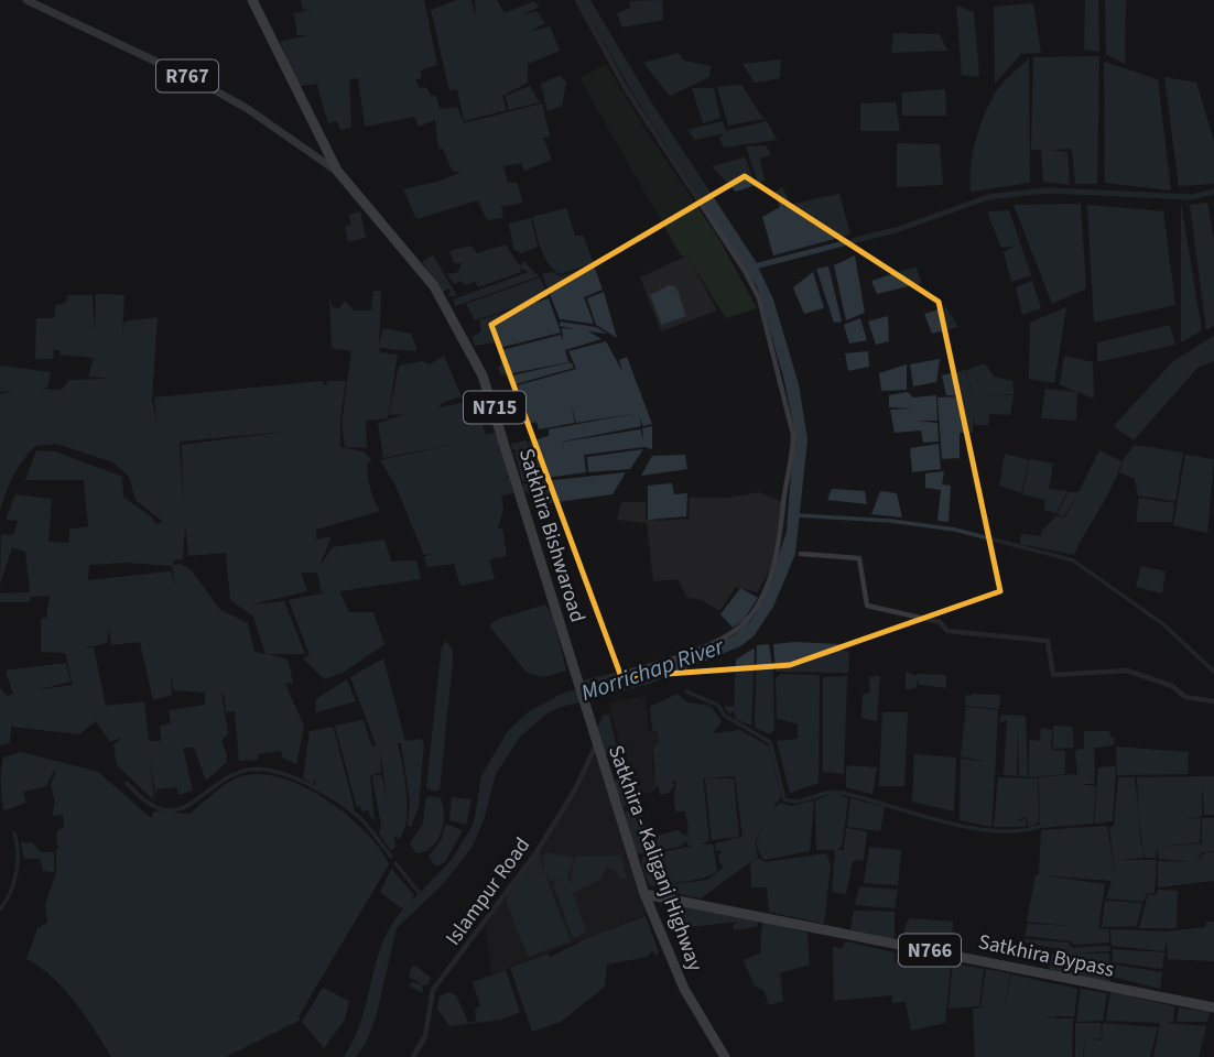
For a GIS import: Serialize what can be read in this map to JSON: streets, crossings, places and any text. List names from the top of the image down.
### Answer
{
  "streets": {
    "highway": [
      "N715",
      "Satkhira Bishwaroad",
      "Satkhira - Kaliganj Highway",
      "N766",
      "Satkhira Bypass"
    ],
    "main road": ["R767"],
    "street": ["Islampur Road"]
  },
  "crossings": [
    ["R767", "N715"],
    ["R767", "Satkhira Bishwaroad"],
    ["N715", "Satkhira Bishwaroad"],
    ["Satkhira Bishwaroad", "Satkhira - Kaliganj Highway"],
    ["Satkhira - Kaliganj Highway", "Islampur Road"],
    ["Satkhira - Kaliganj Highway", "Satkhira Bypass"]
  ],
  "water": ["Morrichap River"]
}
